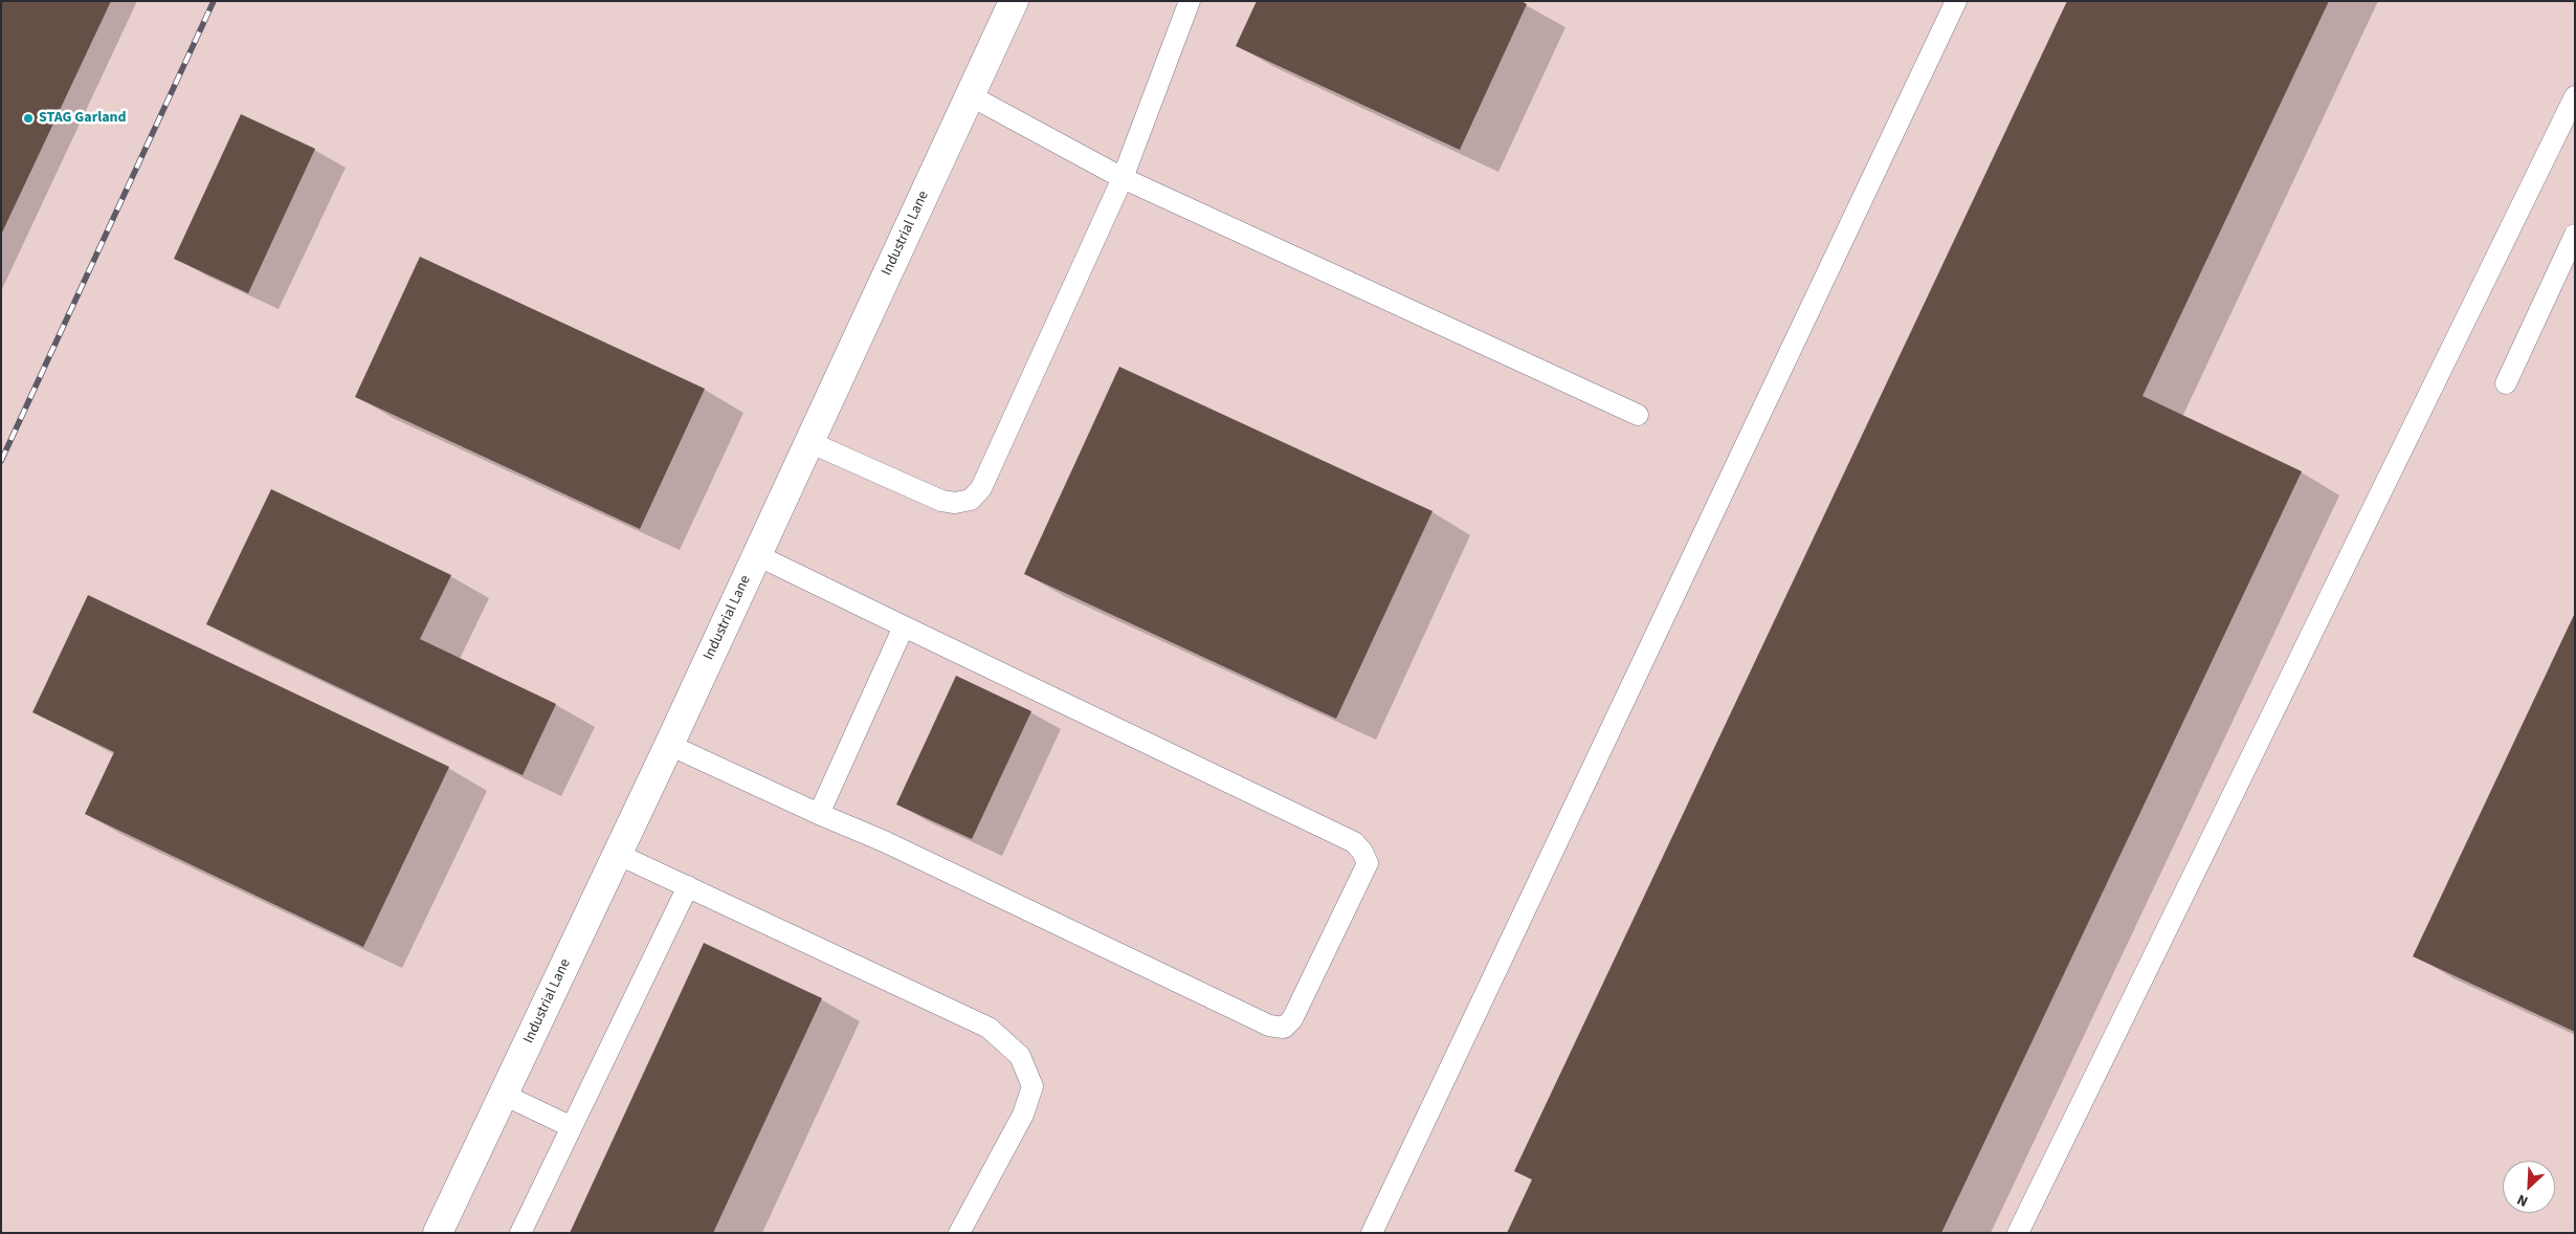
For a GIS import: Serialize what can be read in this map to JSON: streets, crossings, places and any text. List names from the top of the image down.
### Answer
{
  "streets": {
    "street": ["Industrial Lane"]
  },
  "places": ["STAG Garland"],
  "north": "bottom left"
}
